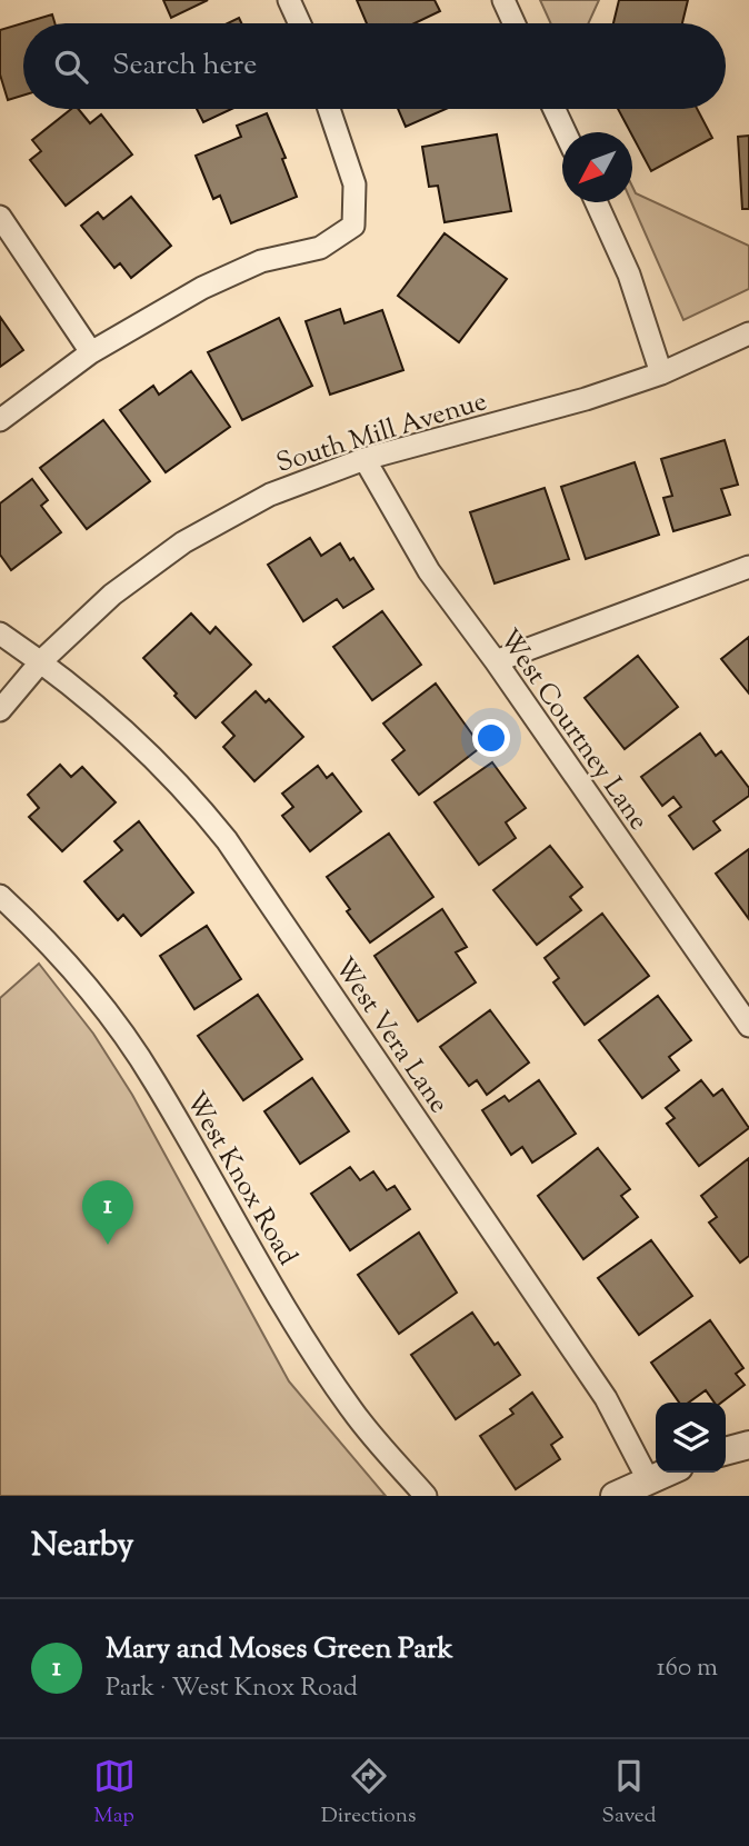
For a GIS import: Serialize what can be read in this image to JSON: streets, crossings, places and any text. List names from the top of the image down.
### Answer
{
  "streets": {
    "street": [
      "South Mill Avenue",
      "West Courtney Lane",
      "West Vera Lane",
      "West Knox Road"
    ]
  },
  "crossings": [
    ["South Mill Avenue", "West Courtney Lane"],
    ["South Mill Avenue", "West Vera Lane"]
  ],
  "north": "bottom left",
  "page": {
    "search": "Search here",
    "pins": "1",
    "heading": "Nearby",
    "list": [
      {
        "mark": "1",
        "name": "Mary and Moses Green Park",
        "note": "Park · West Knox Road",
        "value": "160 m"
      }
    ],
    "nav": ["Map", "Directions", "Saved"]
  }
}
